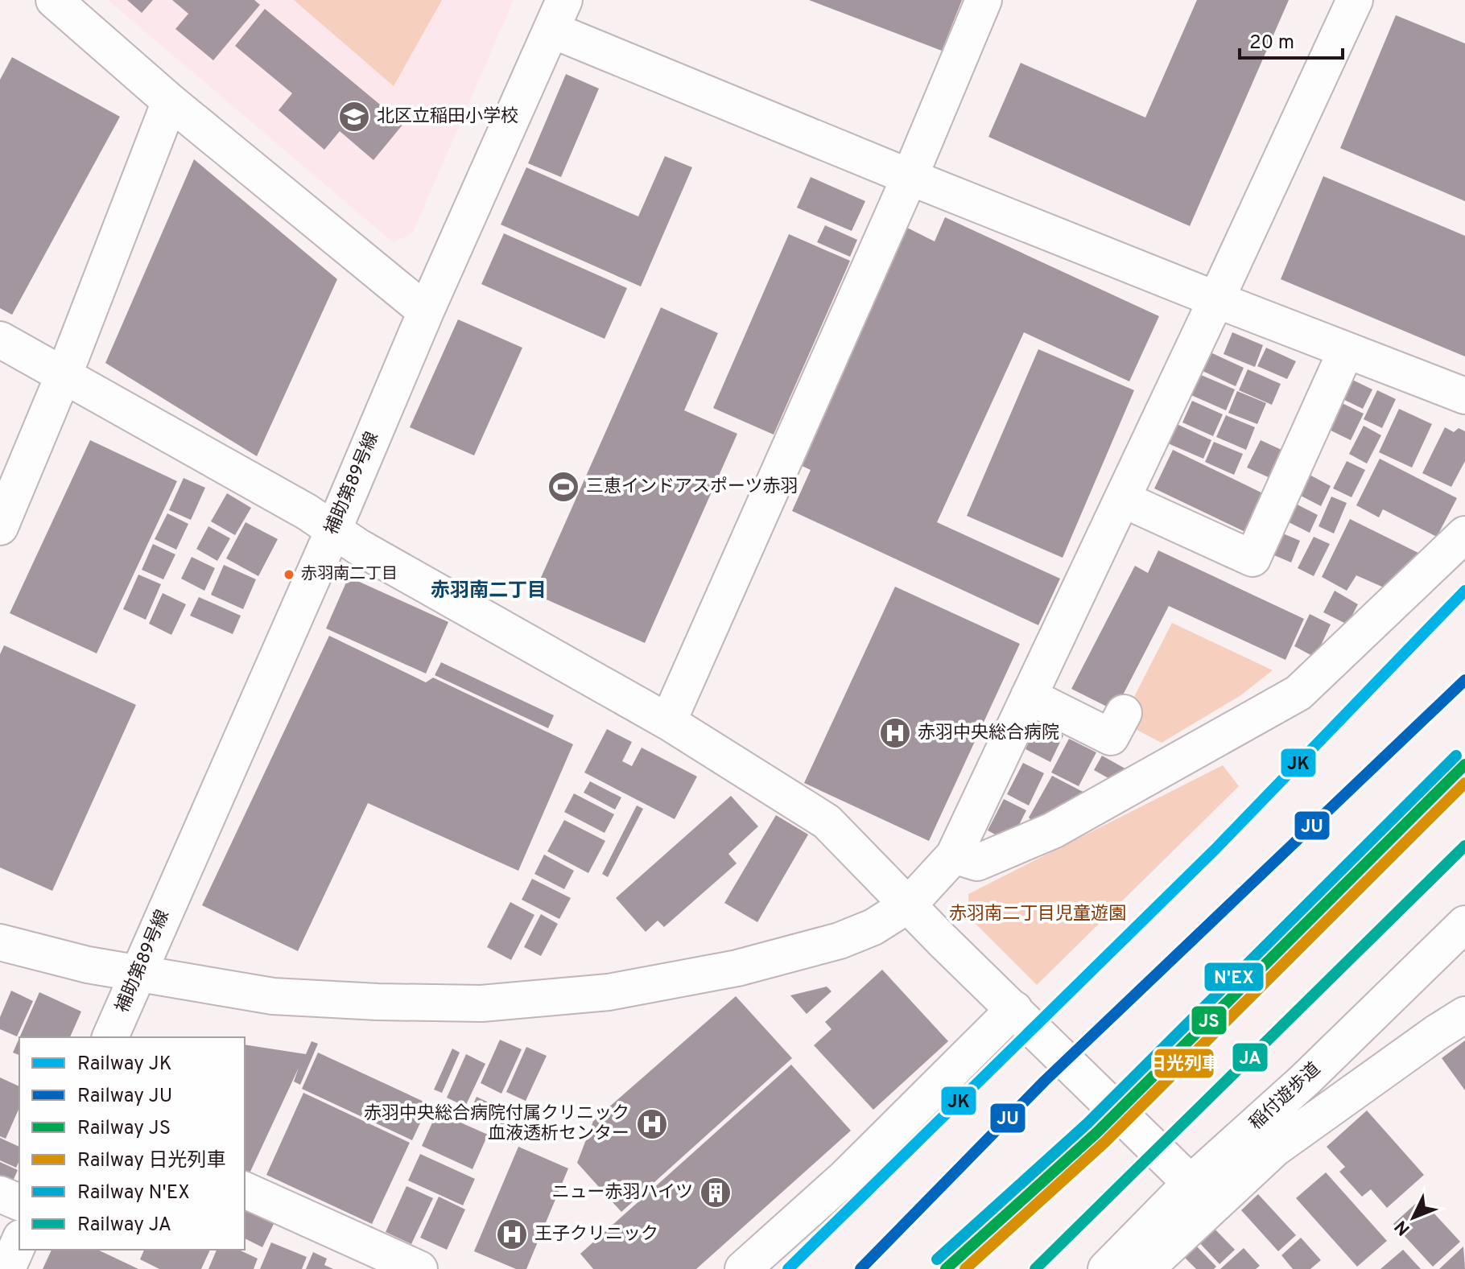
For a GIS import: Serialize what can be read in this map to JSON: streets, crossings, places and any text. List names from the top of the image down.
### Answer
{
  "streets": {
    "street": ["補助第89号線", "稲付遊歩道"]
  },
  "districts": ["赤羽南二丁目"],
  "parks": ["赤羽南二丁目児童遊園"],
  "places": {
    "school or university": ["北区立稲田小学校"],
    "sports": ["三恵インドアスポーツ赤羽"],
    "other": ["赤羽南二丁目"],
    "hospital": ["赤羽中央総合病院", "赤羽中央総合病院付属クリニック 血液透析センター", "王子クリニック"],
    "building": ["ニュー赤羽ハイツ"]
  },
  "lines": [
    "rail line JK",
    "rail line JU",
    "rail line N'EX",
    "rail line JS",
    "rail line 日光列車",
    "rail line JA"
  ],
  "legend": [
    "Railway JK",
    "Railway JU",
    "Railway JS",
    "Railway 日光列車",
    "Railway N'EX",
    "Railway JA"
  ],
  "scale_bar": "20 m",
  "north": "bottom left"
}
